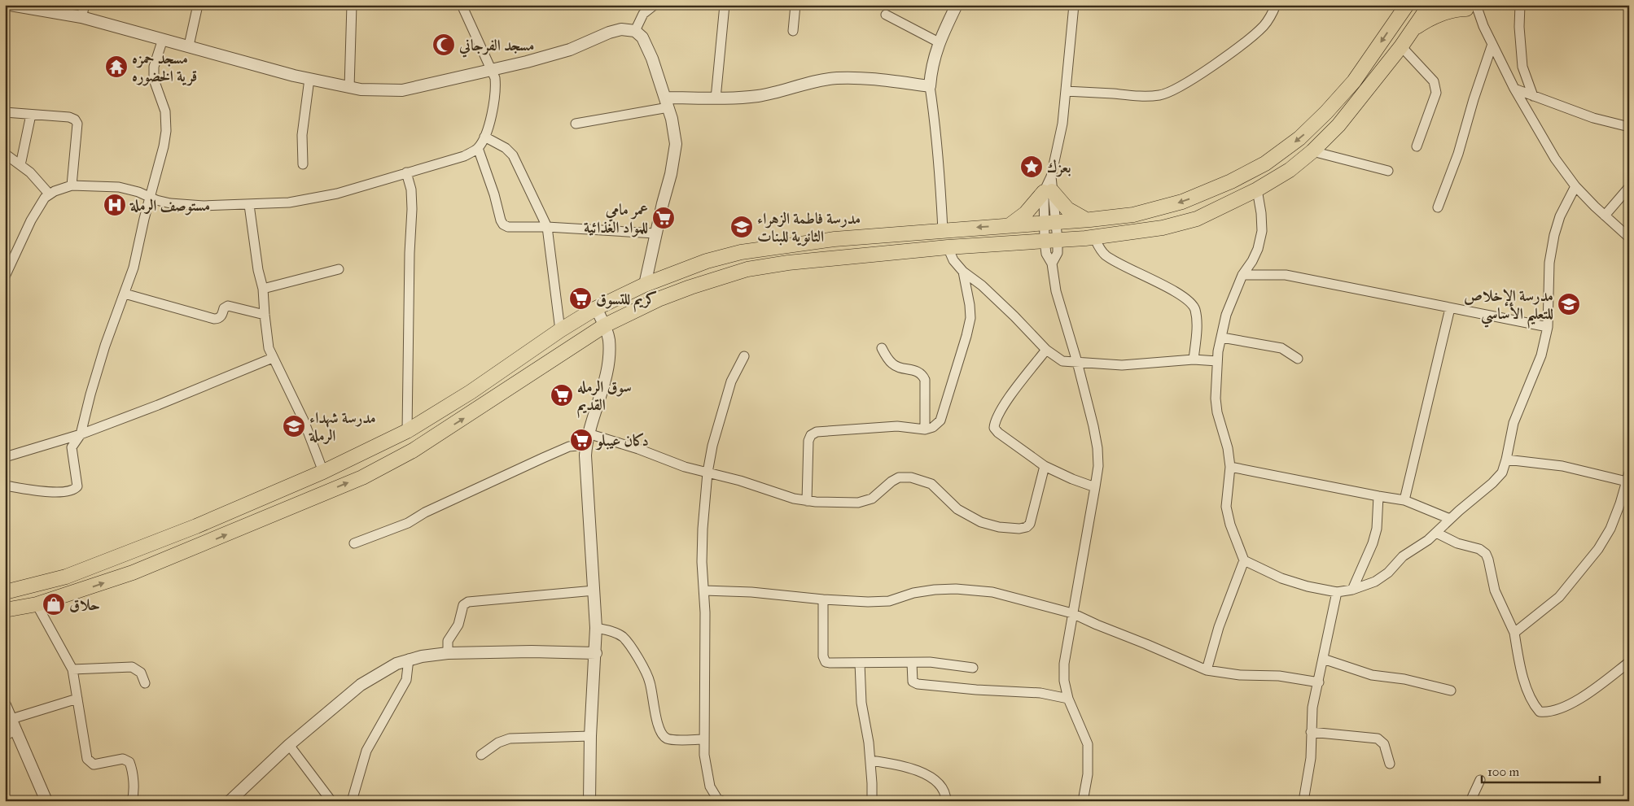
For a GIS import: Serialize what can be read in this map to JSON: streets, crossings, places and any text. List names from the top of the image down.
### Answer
{
  "places": {
    "mosque": ["مسجد الفرجاني"],
    "temple": ["مسجد حمزه قرية الخضوره"],
    "place": ["بعزك"],
    "hospital": ["مستوصف الرملة"],
    "supermarket": [
      "عمر مامي للمواد الغذائية",
      "كريم للتسوق",
      "سوق الرمله القديم",
      "دكان عيبلو"
    ],
    "school or university": ["مدرسة فاطمة الزهراء الثانوية للبنات", "مدرسة الإخلاص للتعليم الأساسي", "مدرسة شهداء الرملة"],
    "shop": ["حلاق"]
  },
  "scale_bar": "100 m"
}
